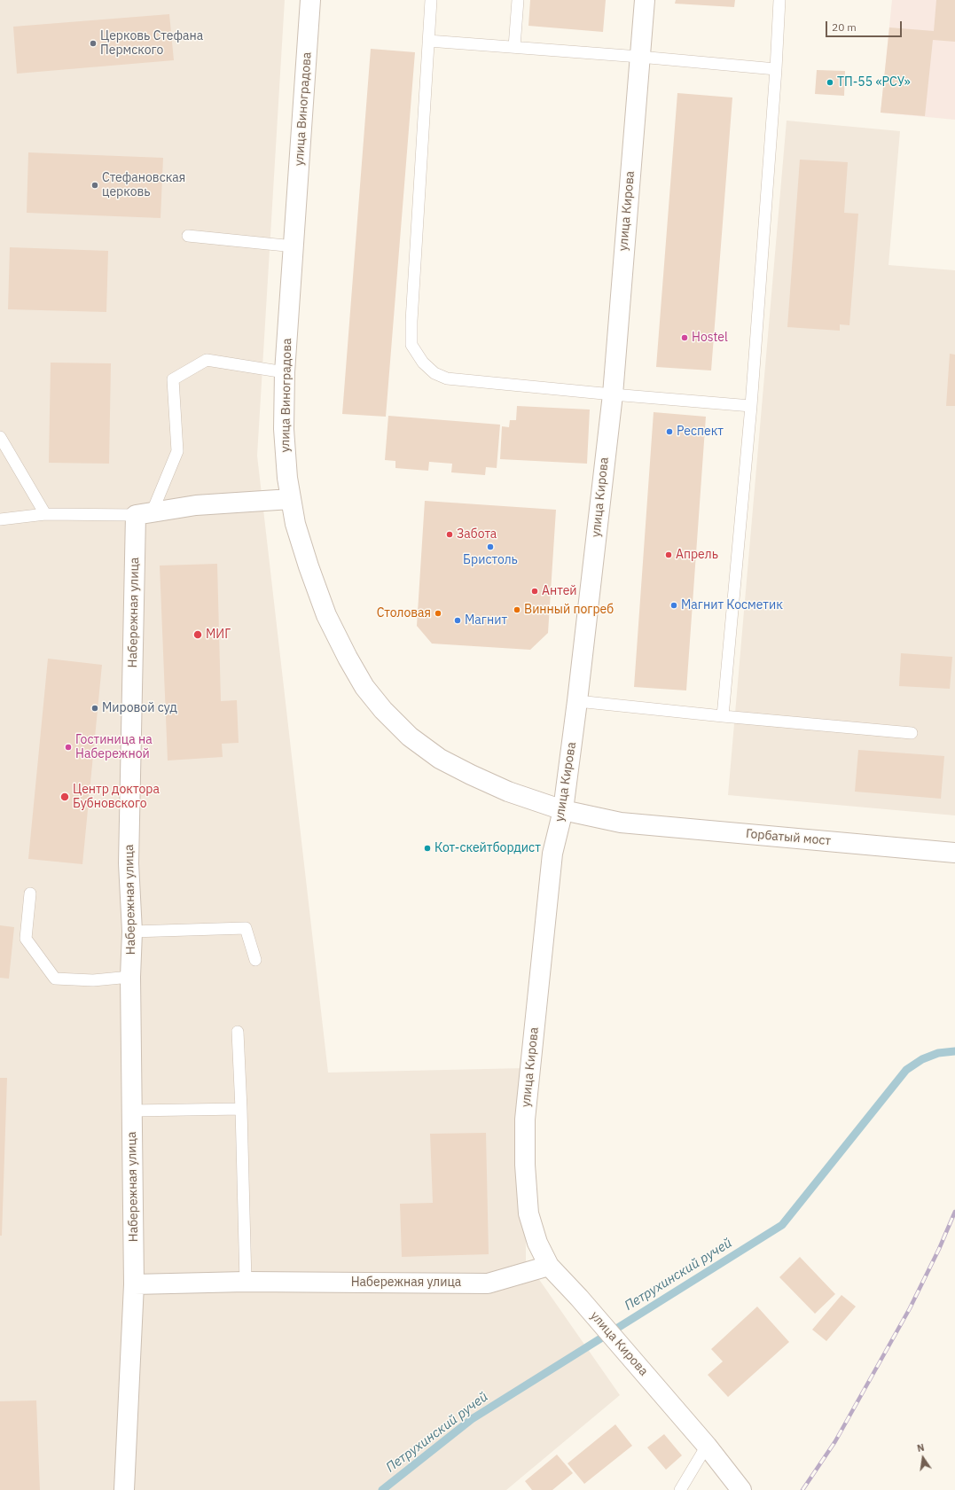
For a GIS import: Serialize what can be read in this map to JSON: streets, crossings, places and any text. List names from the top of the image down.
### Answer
{
  "streets": {
    "street": [
      "улица Виноградова",
      "улица Кирова",
      "Набережная улица",
      "Горбатый мост"
    ]
  },
  "crossings": [
    ["улица Виноградова", "улица Кирова"],
    ["улица Виноградова", "Горбатый мост"],
    ["улица Кирова", "Набережная улица"],
    ["улица Кирова", "Горбатый мост"]
  ],
  "water": ["Петрухинский ручей"],
  "places": [
    "Церковь Стефана Пермского",
    "ТП-55 «РСУ»",
    "Стефановская церковь",
    "Hostel",
    "Респект",
    "Забота",
    "Бристоль",
    "Апрель",
    "Антей",
    "Магнит Косметик",
    "Винный погреб",
    "Столовая",
    "Магнит",
    "МИГ",
    "Мировой суд",
    "Гостиница на Набережной",
    "Центр доктора Бубновского",
    "Кот-скейтбордист"
  ],
  "scale_bar": "20 m",
  "north": "top"
}
